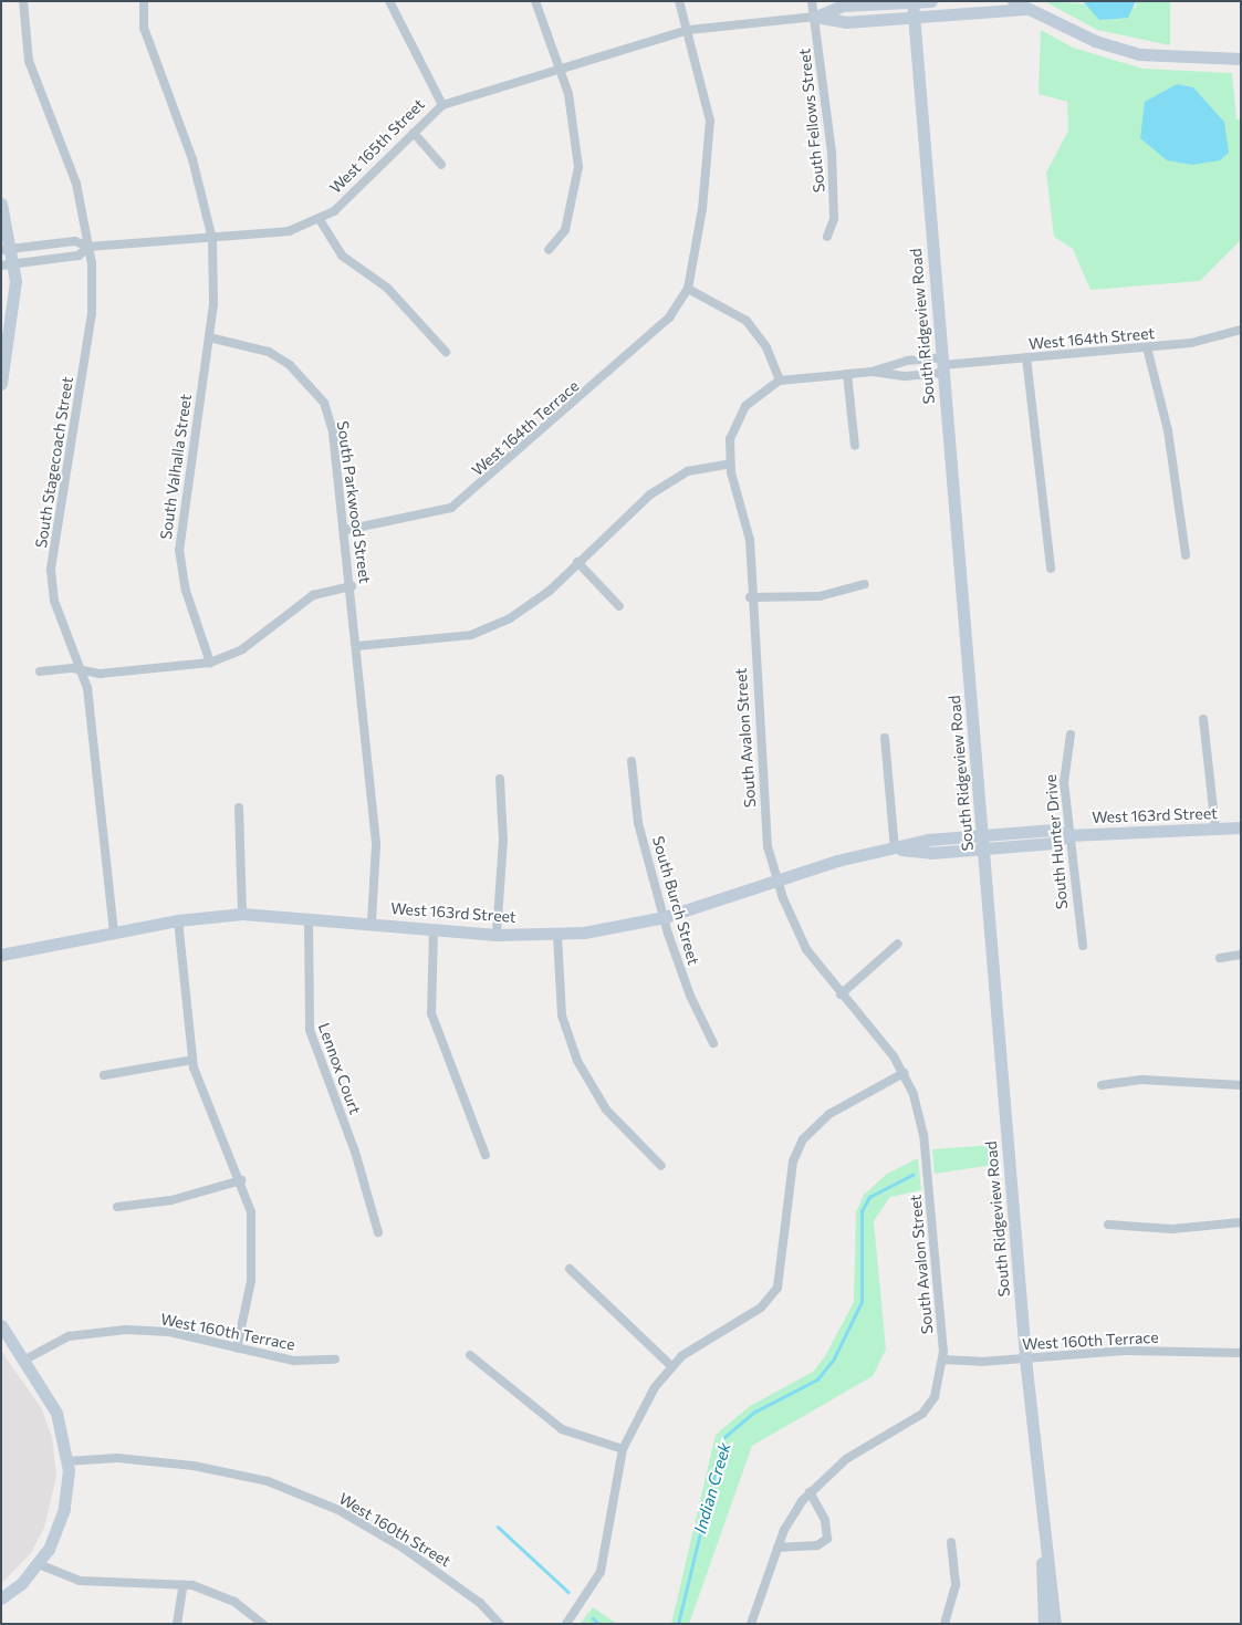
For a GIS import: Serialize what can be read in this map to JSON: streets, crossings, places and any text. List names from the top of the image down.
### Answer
{
  "streets": {
    "street": [
      "South Fellows Street",
      "West 165th Street",
      "South Ridgeview Road",
      "West 164th Street",
      "West 164th Terrace",
      "South Stagecoach Street",
      "South Valhalla Street",
      "South Parkwood Street",
      "South Avalon Street",
      "West 163rd Street",
      "South Hunter Drive",
      "South Burch Street",
      "Lennox Court",
      "West 160th Terrace",
      "West 160th Street"
    ]
  },
  "crossings": [
    ["South Fellows Street", "West 165th Street"],
    ["West 165th Street", "South Ridgeview Road"],
    ["West 165th Street", "South Stagecoach Street"],
    ["South Ridgeview Road", "West 164th Street"],
    ["South Ridgeview Road", "West 163rd Street"],
    ["South Ridgeview Road", "West 160th Terrace"],
    ["West 164th Terrace", "South Parkwood Street"],
    ["South Stagecoach Street", "West 163rd Street"],
    ["South Valhalla Street", "South Parkwood Street"],
    ["South Parkwood Street", "West 163rd Street"],
    ["South Avalon Street", "West 163rd Street"],
    ["South Avalon Street", "West 160th Terrace"],
    ["West 163rd Street", "South Hunter Drive"],
    ["West 163rd Street", "South Burch Street"],
    ["West 163rd Street", "Lennox Court"]
  ],
  "water": ["Indian Creek"]
}
